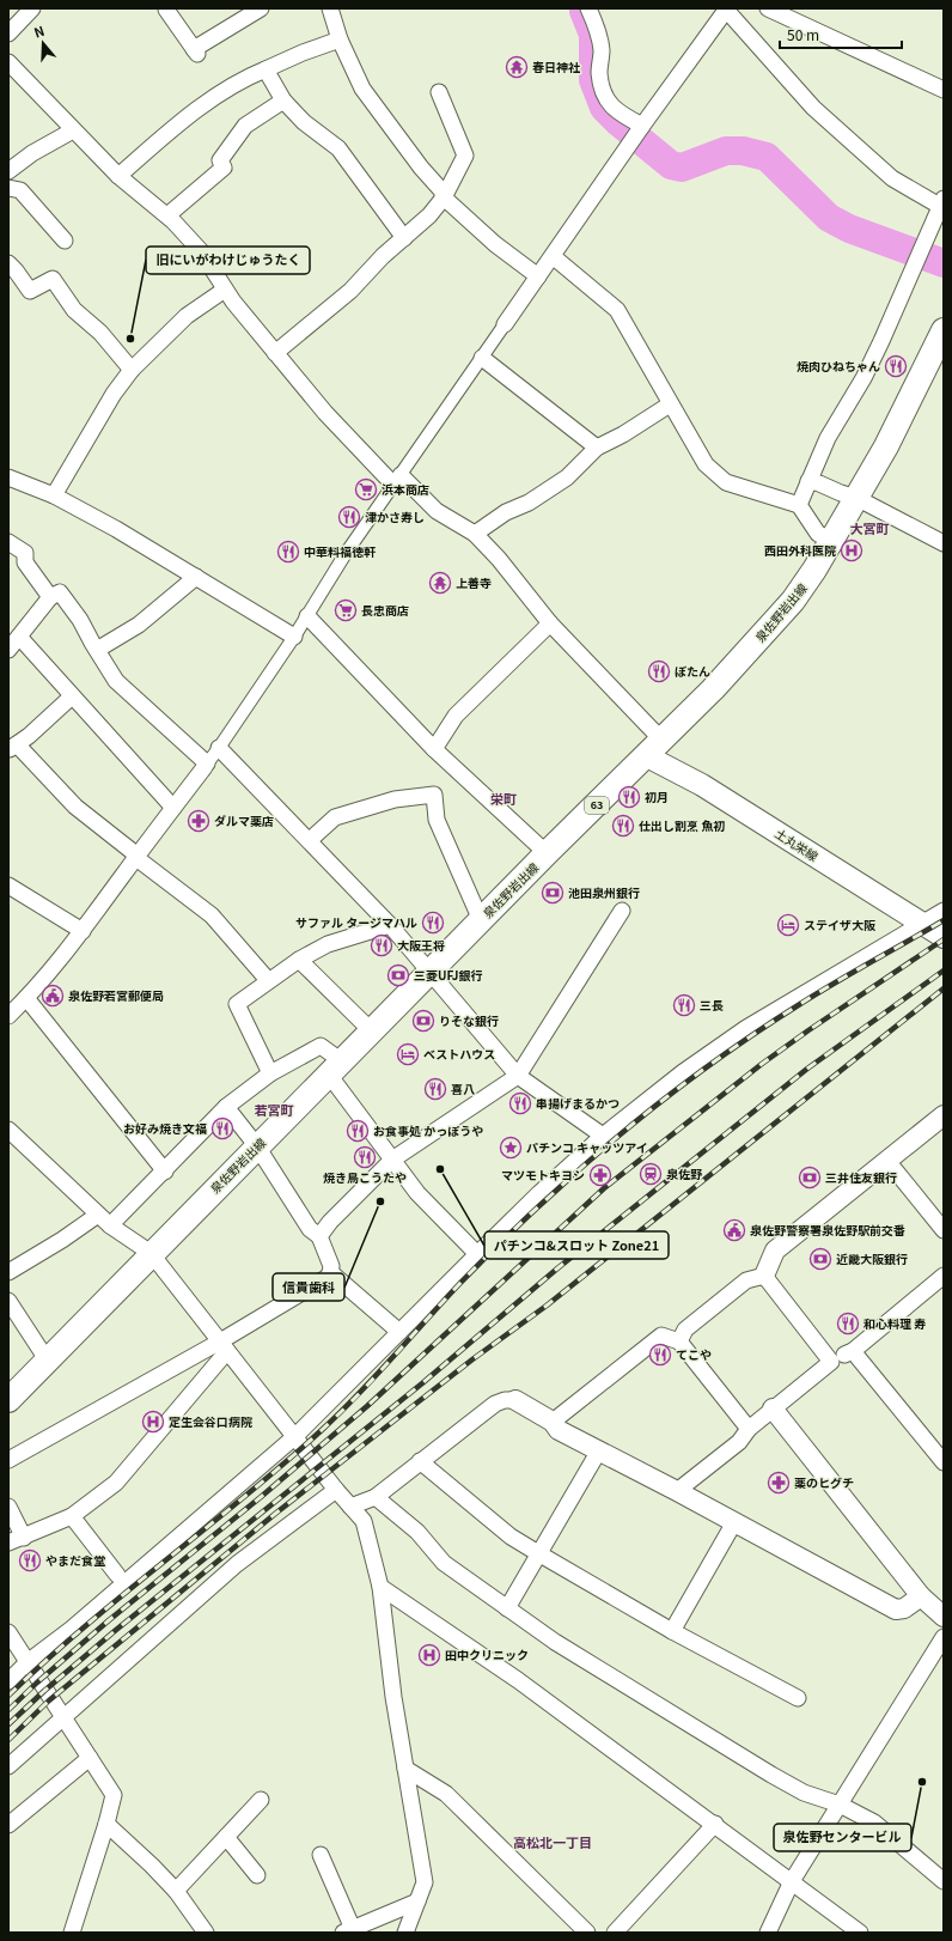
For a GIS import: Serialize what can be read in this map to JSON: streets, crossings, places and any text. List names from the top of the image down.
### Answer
{
  "streets": {
    "main road": ["泉佐野岩出線", "63", "土丸栄線"]
  },
  "crossings": [
    ["泉佐野岩出線", "土丸栄線"]
  ],
  "districts": [
    "大宮町",
    "栄町",
    "若宮町",
    "高松北一丁目"
  ],
  "places": {
    "temple": ["春日神社", "上善寺"],
    "other": [
      "旧にいがわけじゅうたく",
      "パチンコ&スロット Zone21",
      "信貴歯科",
      "泉佐野センタービル"
    ],
    "restaurant": [
      "焼肉ひねちゃん",
      "津かさ寿し",
      "中華料福徳軒",
      "ぼたん",
      "初月",
      "仕出し割烹 魚初",
      "サファル タージマハル",
      "大阪王将",
      "三長",
      "喜八",
      "串揚げまるかつ",
      "お好み焼き文福",
      "お食事処 かっぽうや",
      "焼き鳥こうたや",
      "和心料理 寿",
      "てこや",
      "やまだ食堂"
    ],
    "supermarket": ["浜本商店", "長忠商店"],
    "hospital": ["西田外科医院", "定生会谷口病院", "田中クリニック"],
    "pharmacy": ["ダルマ薬店", "マツモトキヨシ", "薬のヒグチ"],
    "bank": [
      "池田泉州銀行",
      "三菱UFJ銀行",
      "りそな銀行",
      "三井住友銀行",
      "近畿大阪銀行"
    ],
    "hotel": ["ステイザ大阪", "ベストハウス"],
    "public building": ["泉佐野若宮郵便局", "泉佐野警察署泉佐野駅前交番"],
    "place": ["パチンコ キャッツアイ"],
    "station": ["泉佐野"]
  },
  "scale_bar": "50 m",
  "north": "top"
}
